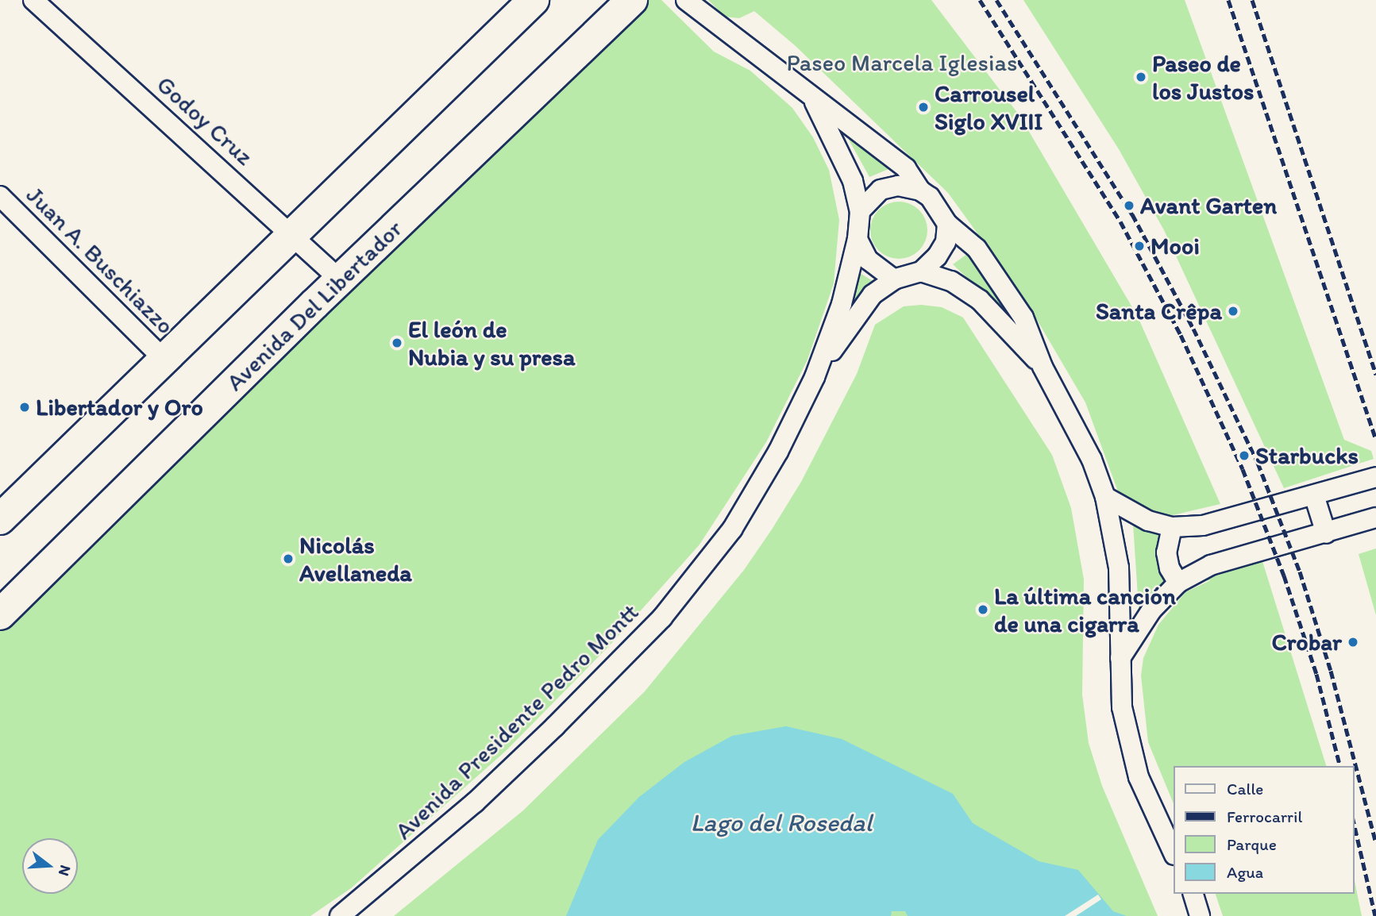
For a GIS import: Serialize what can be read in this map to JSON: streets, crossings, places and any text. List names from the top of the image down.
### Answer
{
  "streets": {
    "main road": ["Avenida Del Libertador"],
    "street": ["Godoy Cruz", "Juan A. Buschiazzo", "Avenida Presidente Pedro Montt"]
  },
  "crossings": [
    ["Godoy Cruz", "Avenida Del Libertador"]
  ],
  "water": ["Lago del Rosedal"],
  "parks": ["Paseo Marcela Iglesias"],
  "places": [
    "Paseo de los Justos",
    "Carrousel Siglo XVIII",
    "Avant Garten",
    "Mooi",
    "Santa Crêpa",
    "El león de Nubia y su presa",
    "Libertador y Oro",
    "Starbucks",
    "Nicolás Avellaneda",
    "La última canción de una cigarra",
    "Crobar"
  ],
  "legend": [
    "Calle",
    "Ferrocarril",
    "Parque",
    "Agua"
  ],
  "north": "right"
}
